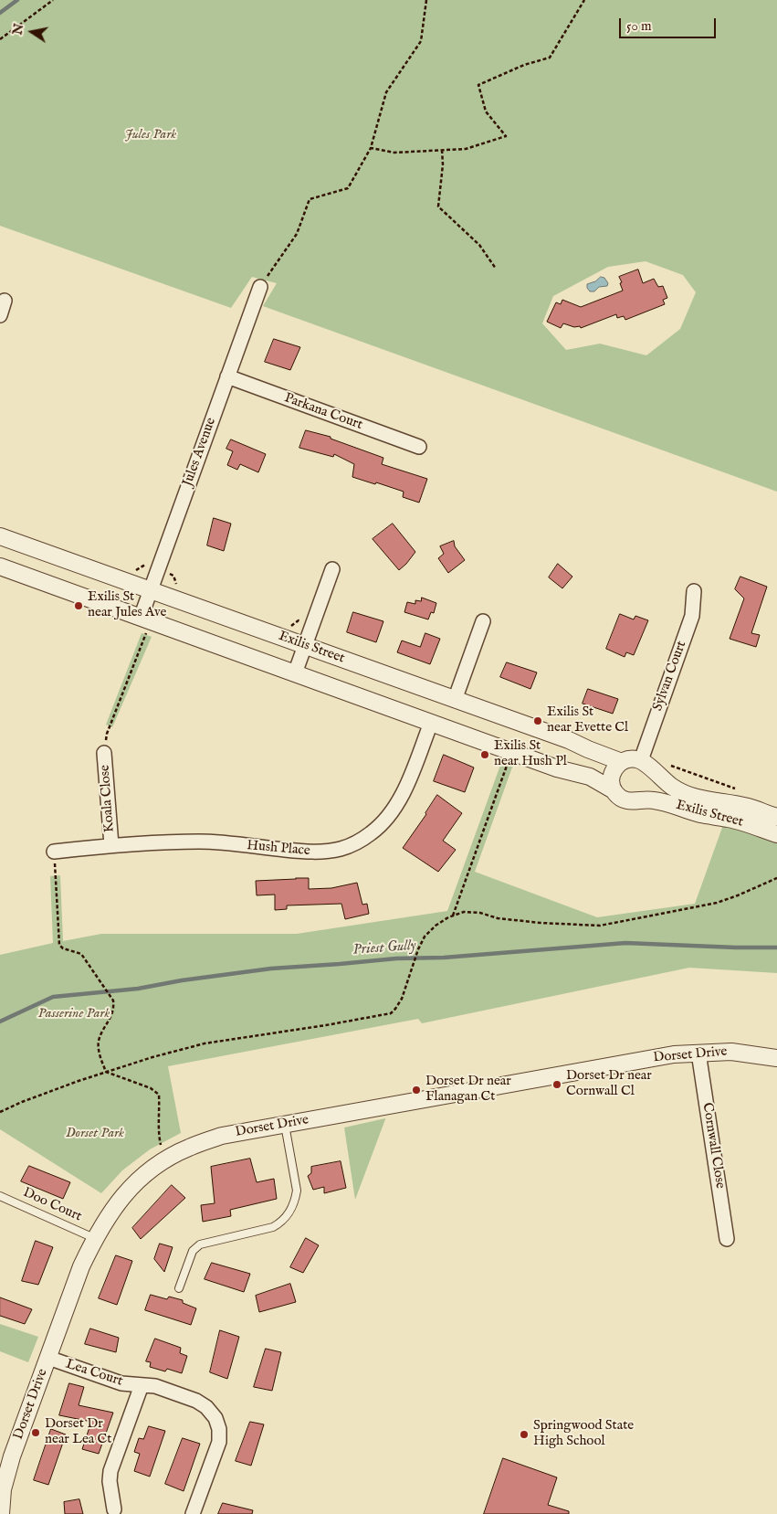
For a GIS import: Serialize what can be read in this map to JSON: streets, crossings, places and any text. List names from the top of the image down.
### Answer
{
  "streets": {
    "street": [
      "Parkana Court",
      "Jules Avenue",
      "Exilis Street",
      "Sylvan Court",
      "Koala Close",
      "Hush Place",
      "Dorset Drive",
      "Cornwall Close",
      "Lea Court"
    ],
    "lane": ["Doo Court"]
  },
  "crossings": [
    ["Parkana Court", "Jules Avenue"],
    ["Jules Avenue", "Exilis Street"],
    ["Exilis Street", "Sylvan Court"],
    ["Exilis Street", "Hush Place"],
    ["Koala Close", "Hush Place"],
    ["Dorset Drive", "Cornwall Close"],
    ["Dorset Drive", "Doo Court"],
    ["Dorset Drive", "Lea Court"]
  ],
  "water": ["Priest Gully"],
  "parks": ["Jules Park", "Passerine Park", "Dorset Park"],
  "places": [
    "Exilis St near Jules Ave",
    "Exilis St near Evette Cl",
    "Exilis St near Hush Pl",
    "Dorset Dr near Cornwall Cl",
    "Dorset Dr near Flanagan Ct",
    "Dorset Dr near Lea Ct",
    "Springwood State High School"
  ],
  "scale_bar": "50 m",
  "north": "left"
}
